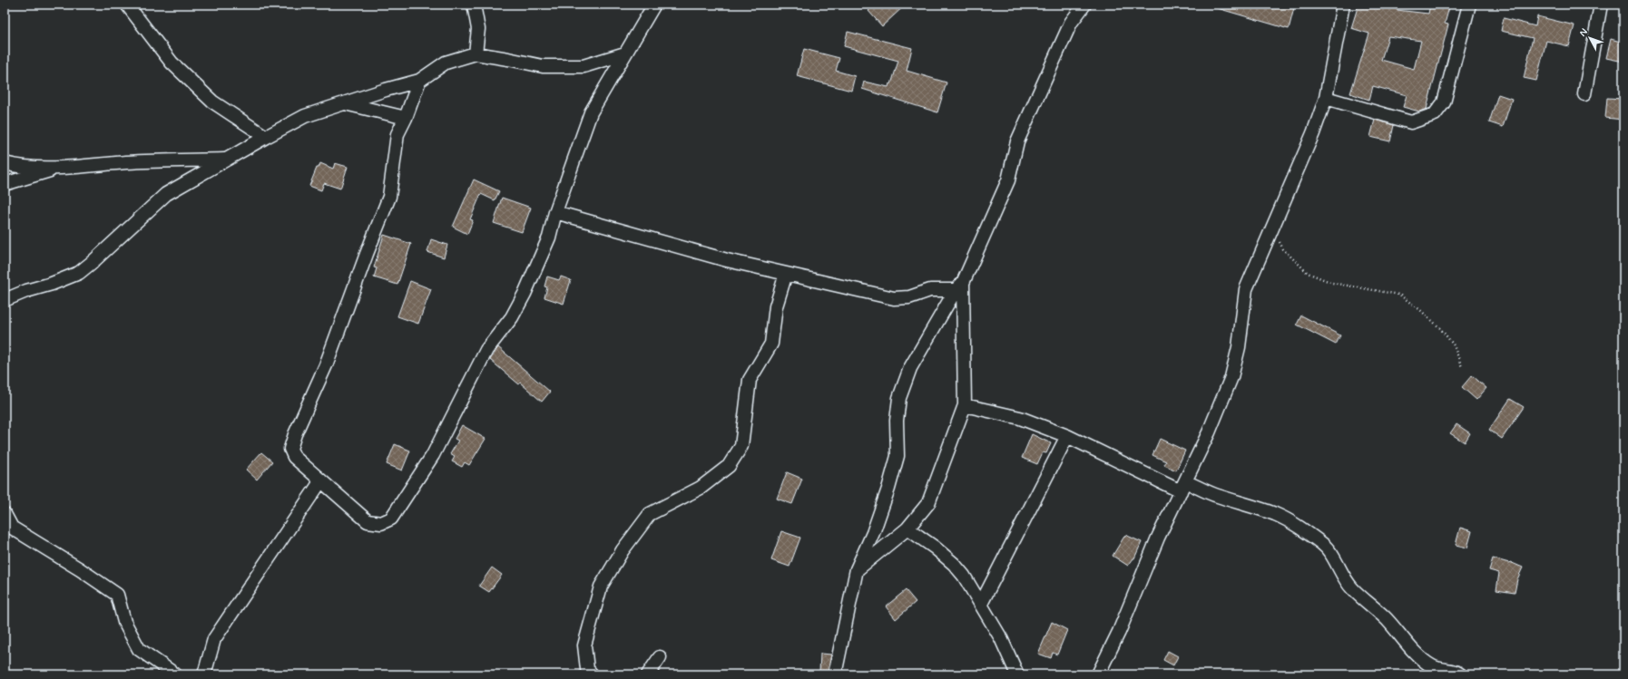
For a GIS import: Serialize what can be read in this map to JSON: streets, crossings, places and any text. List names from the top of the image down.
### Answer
{
  "north": "top left"
}
